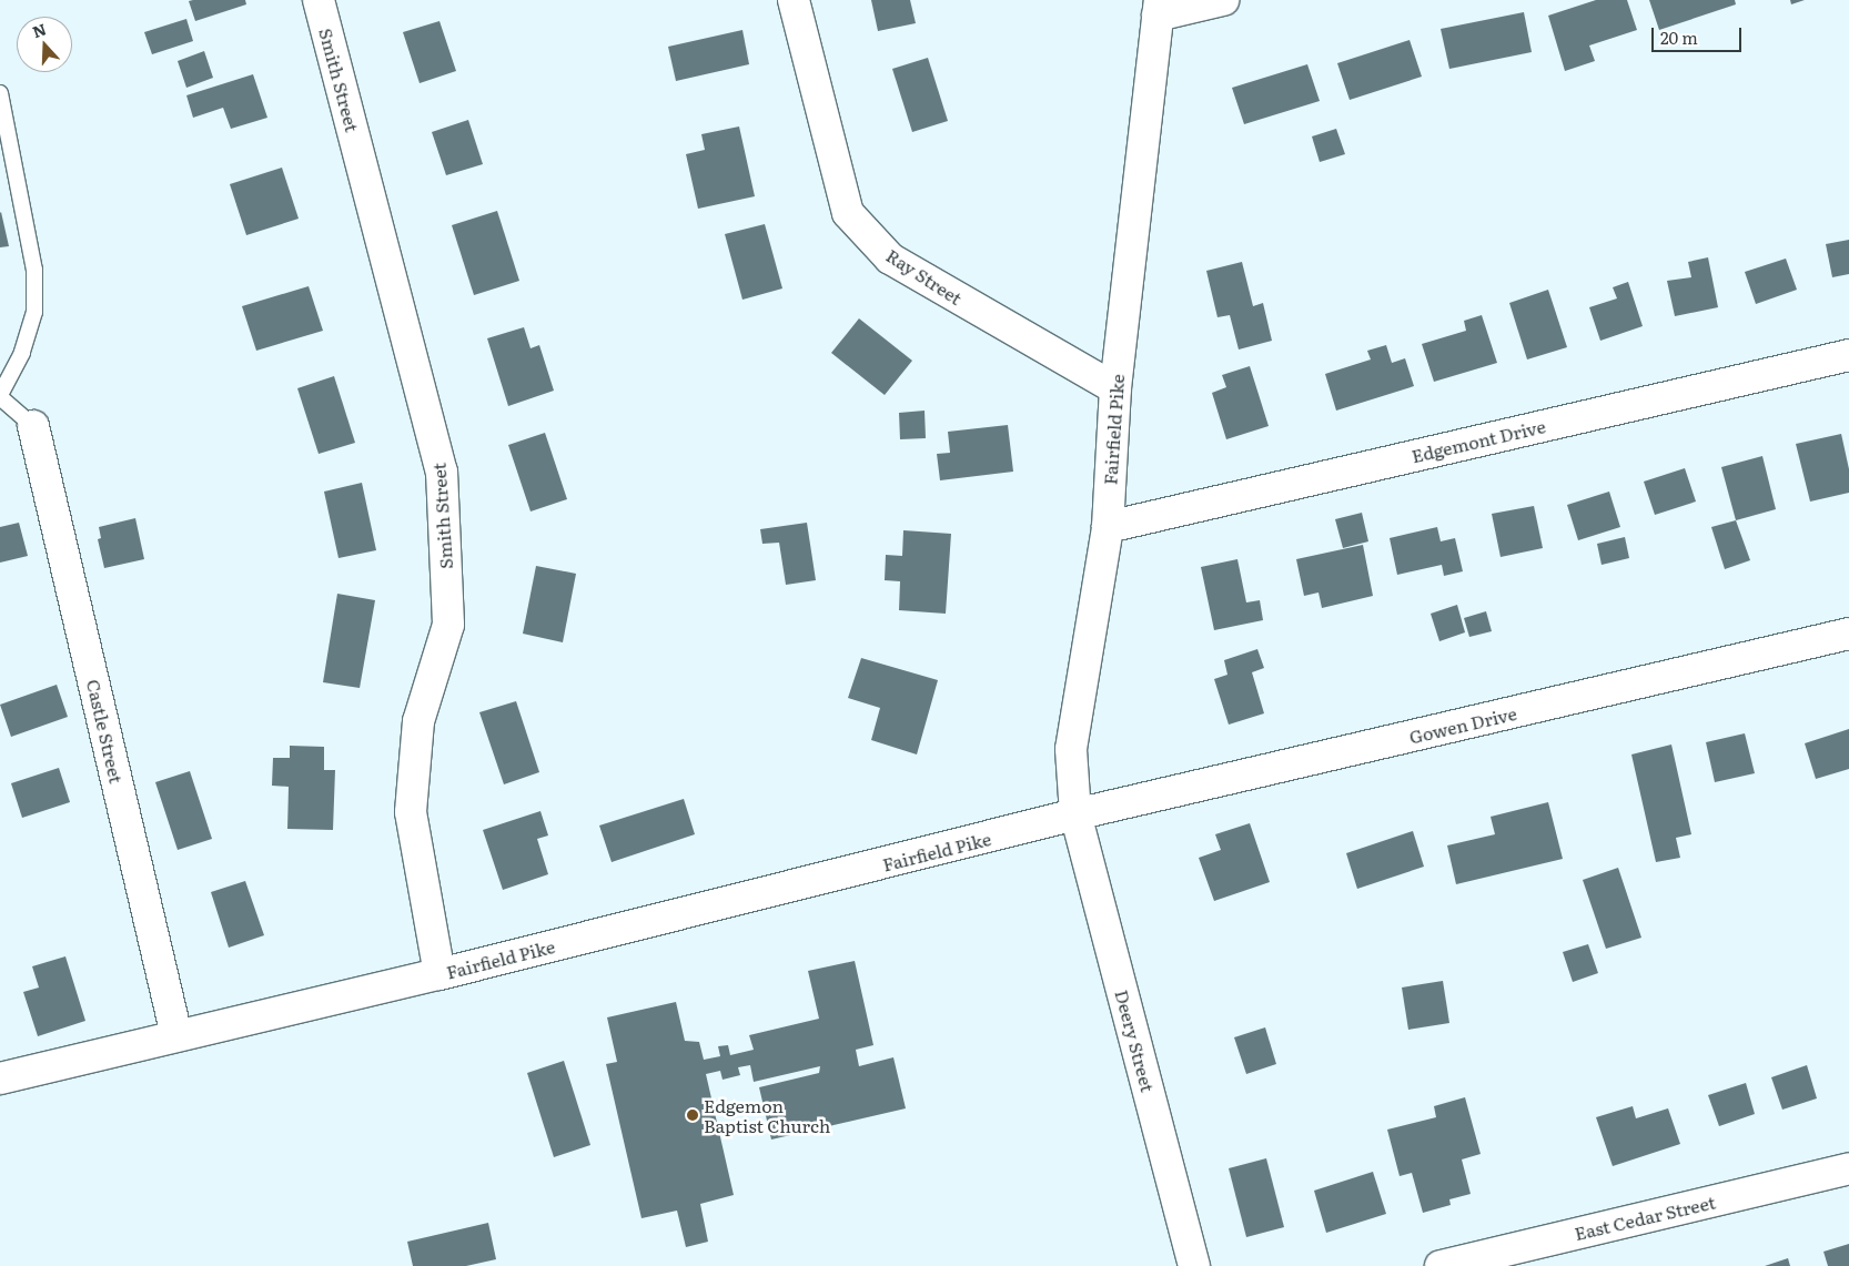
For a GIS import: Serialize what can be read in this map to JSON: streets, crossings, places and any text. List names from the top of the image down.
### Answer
{
  "streets": {
    "street": [
      "Smith Street",
      "Ray Street",
      "Fairfield Pike",
      "Edgemont Drive",
      "Gowen Drive",
      "Castle Street",
      "Deery Street",
      "East Cedar Street"
    ]
  },
  "crossings": [
    ["Smith Street", "Fairfield Pike"],
    ["Ray Street", "Fairfield Pike"],
    ["Fairfield Pike", "Edgemont Drive"],
    ["Fairfield Pike", "Gowen Drive"],
    ["Fairfield Pike", "Castle Street"],
    ["Fairfield Pike", "Deery Street"],
    ["Gowen Drive", "Deery Street"]
  ],
  "places": ["Edgemon Baptist Church"],
  "scale_bar": "20 m",
  "north": "top"
}
